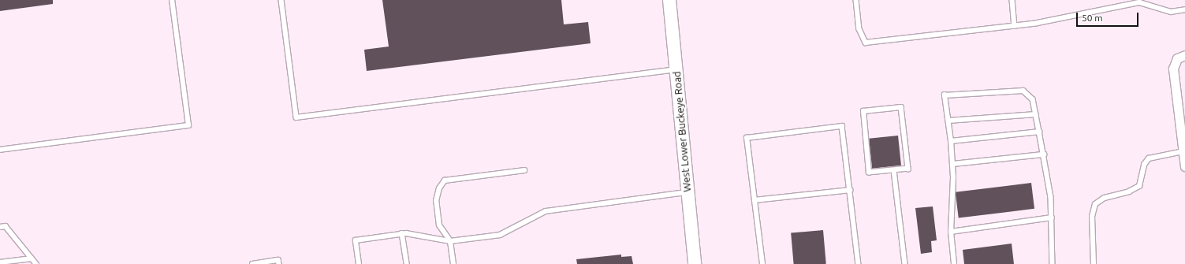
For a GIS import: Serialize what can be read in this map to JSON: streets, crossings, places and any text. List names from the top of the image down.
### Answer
{
  "streets": {
    "main road": ["West Lower Buckeye Road"]
  },
  "scale_bar": "50 m"
}
